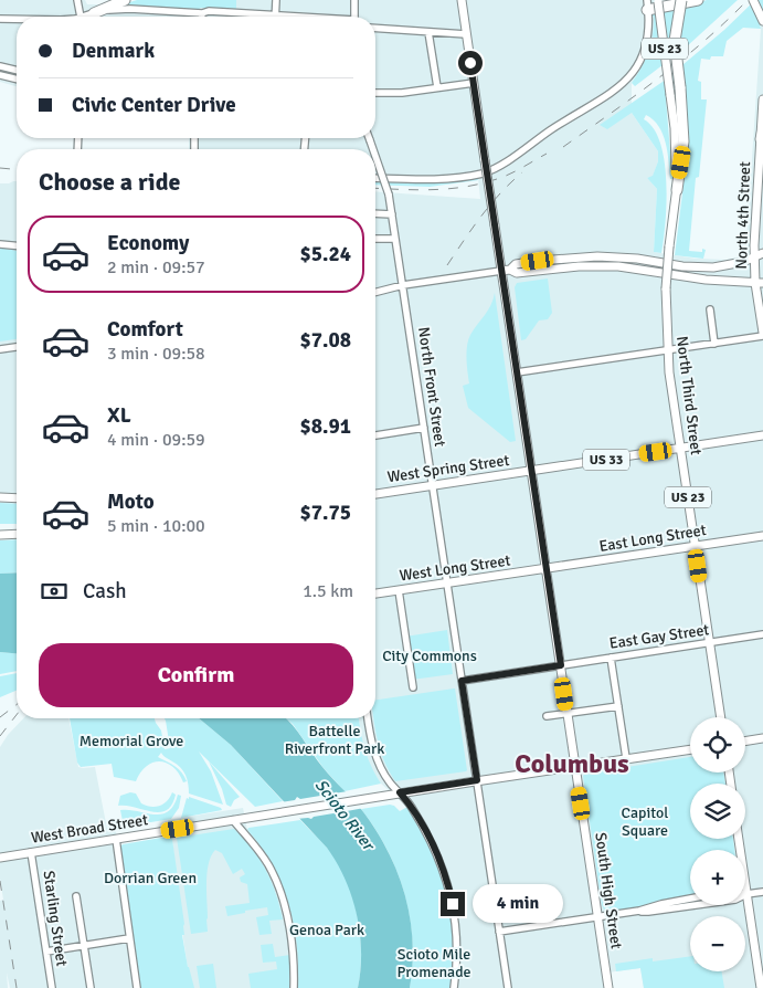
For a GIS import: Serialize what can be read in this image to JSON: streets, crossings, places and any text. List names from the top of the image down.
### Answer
{
  "streets": {
    "main road": [
      "US 23",
      "North 4th Street",
      "North Third Street",
      "US 33",
      "West Spring Street",
      "East Long Street",
      "West Long Street",
      "West Broad Street",
      "South High Street"
    ],
    "street": ["North Front Street", "East Gay Street", "Starling Street"]
  },
  "crossings": [
    ["North Front Street", "West Spring Street"],
    ["North Front Street", "West Long Street"],
    ["North Front Street", "East Gay Street"],
    ["North Front Street", "West Broad Street"],
    ["North Third Street", "US 33"],
    ["North Third Street", "East Long Street"],
    ["North Third Street", "East Gay Street"],
    ["US 33", "West Spring Street"],
    ["US 33", "South High Street"],
    ["West Spring Street", "South High Street"],
    ["East Long Street", "West Long Street"],
    ["East Long Street", "South High Street"],
    ["West Long Street", "South High Street"],
    ["East Gay Street", "South High Street"],
    ["West Broad Street", "South High Street"],
    ["West Broad Street", "Starling Street"]
  ],
  "districts": ["Columbus"],
  "water": ["Scioto River"],
  "parks": [
    "City Commons",
    "Battelle Riverfront Park",
    "Memorial Grove",
    "Capitol Square",
    "Dorrian Green",
    "Genoa Park",
    "Scioto Mile Promenade"
  ],
  "page": {
    "banner": ["Denmark", "Civic Center Drive"],
    "heading": "Choose a ride",
    "list": [
      {
        "name": "Economy",
        "note": "2 min · 09:57",
        "value": "$5.24"
      },
      {
        "name": "Comfort",
        "note": "3 min · 09:58",
        "value": "$7.08"
      },
      {
        "name": "XL",
        "note": "4 min · 09:59",
        "value": "$8.91"
      },
      {
        "name": "Moto",
        "note": "5 min · 10:00",
        "value": "$7.75"
      }
    ],
    "pay": ["Cash", "1.5 km"],
    "buttons": "Confirm",
    "map_buttons": ["+", "−"],
    "bubble": "4 min"
  }
}
